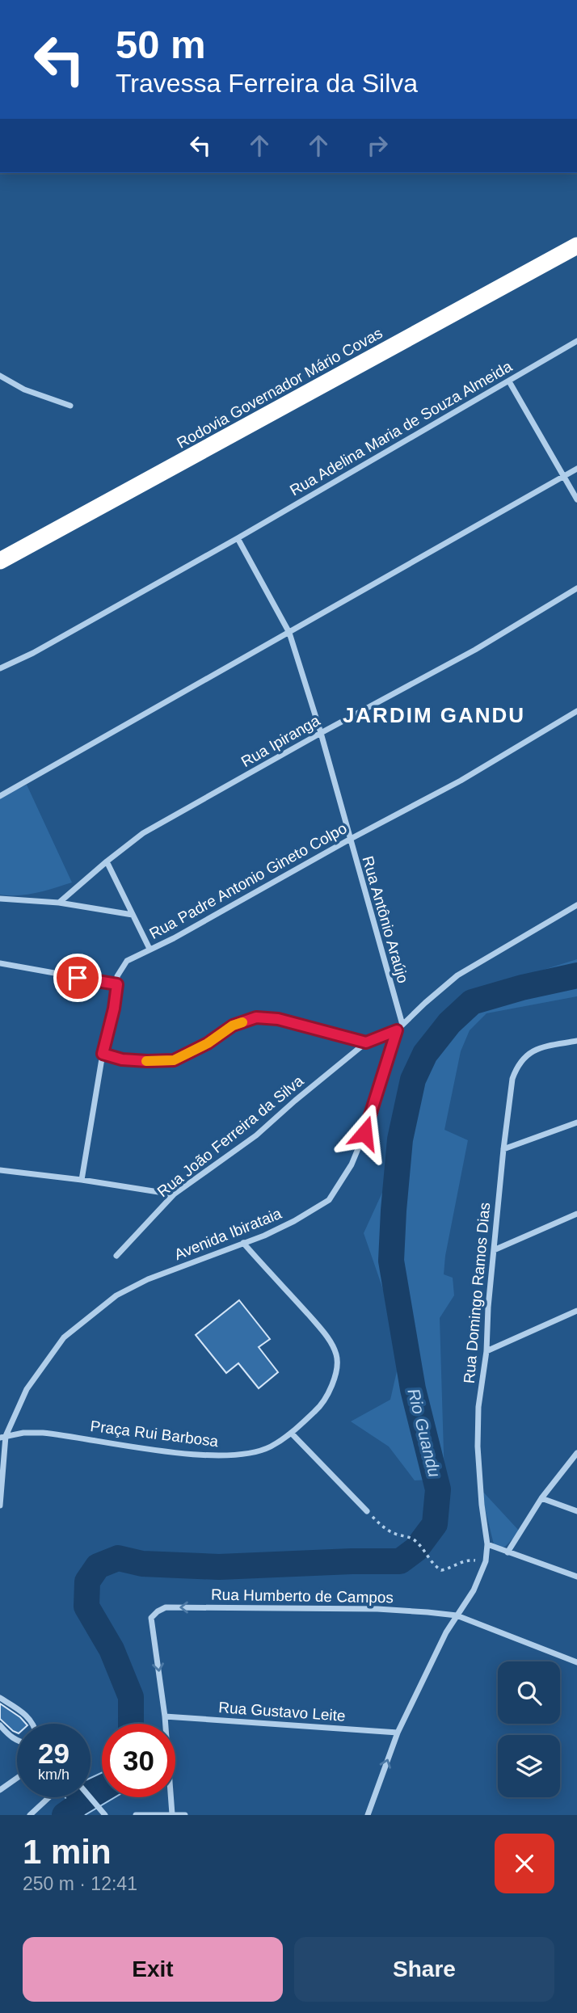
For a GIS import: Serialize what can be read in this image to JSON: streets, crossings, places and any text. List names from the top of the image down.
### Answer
{
  "streets": {
    "highway": ["Rodovia Governador Mário Covas"],
    "street": [
      "Rua Adelina Maria de Souza Almeida",
      "Rua Ipiranga",
      "Rua Padre Antonio Gineto Colpo",
      "Rua Antônio Araújo",
      "Rua João Ferreira da Silva",
      "Avenida Ibirataia",
      "Rua Domingo Ramos Dias",
      "Praça Rui Barbosa",
      "Rua Humberto de Campos",
      "Rua Gustavo Leite"
    ]
  },
  "crossings": [
    ["Rua Adelina Maria de Souza Almeida", "Rua Antônio Araújo"],
    ["Rua Ipiranga", "Rua Antônio Araújo"],
    ["Rua Padre Antonio Gineto Colpo", "Rua Antônio Araújo"],
    ["Rua Antônio Araújo", "Avenida Ibirataia"],
    ["Rua João Ferreira da Silva", "Avenida Ibirataia"],
    ["Avenida Ibirataia", "Praça Rui Barbosa"],
    ["Rua Domingo Ramos Dias", "Rua Humberto de Campos"],
    ["Rua Domingo Ramos Dias", "Rua Gustavo Leite"],
    ["Rua Humberto de Campos", "Rua Gustavo Leite"]
  ],
  "districts": ["JARDIM GANDU"],
  "water": ["Rio Guandu"],
  "page": {
    "turn": ["50 m", "Travessa Ferreira da Silva"],
    "speed": "29 km/h",
    "limit": "30",
    "heading": ["1 min", "250 m · 12:41"],
    "buttons": ["Exit", "Share"]
  }
}
